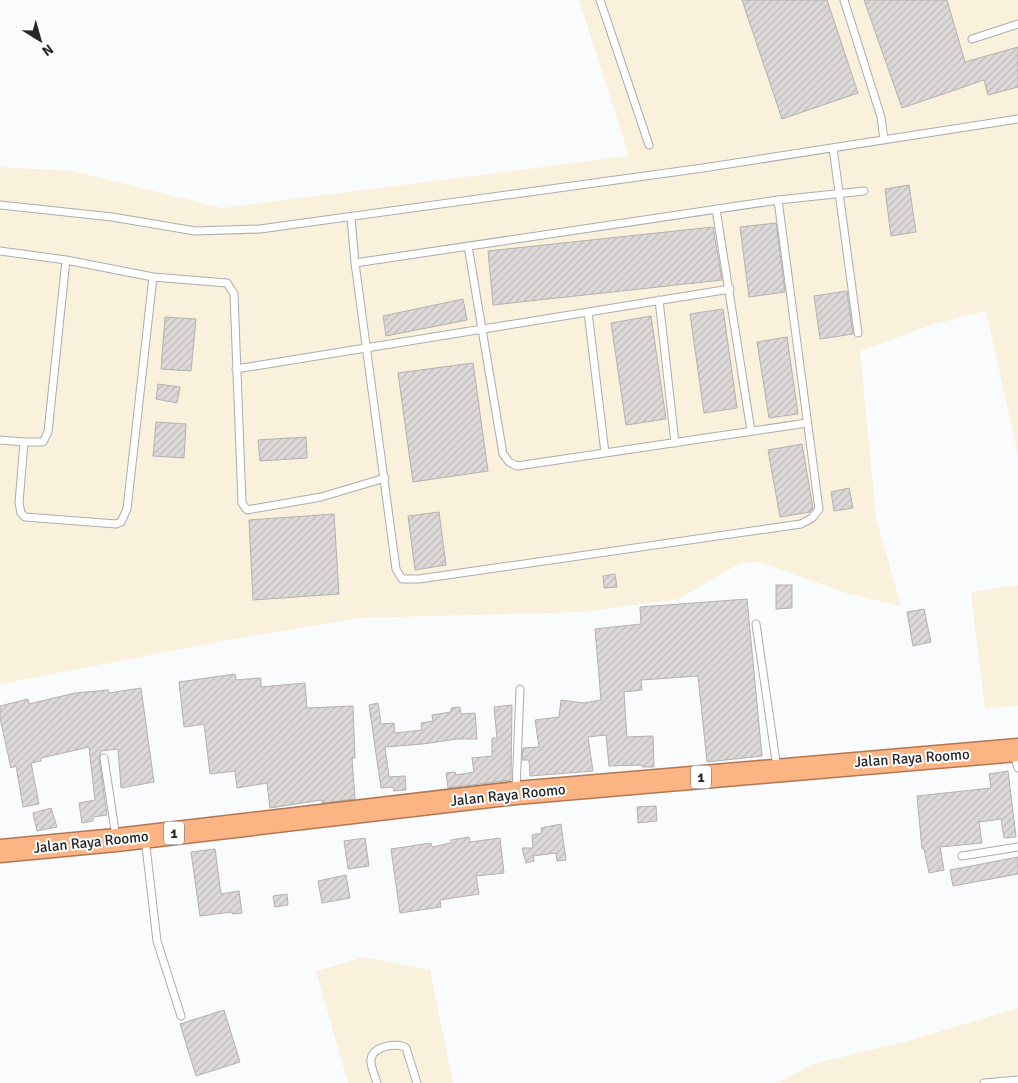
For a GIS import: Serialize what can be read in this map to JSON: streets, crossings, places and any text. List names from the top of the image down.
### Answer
{
  "streets": {
    "highway": ["Jalan Raya Roomo", "1"]
  },
  "north": "bottom right"
}
